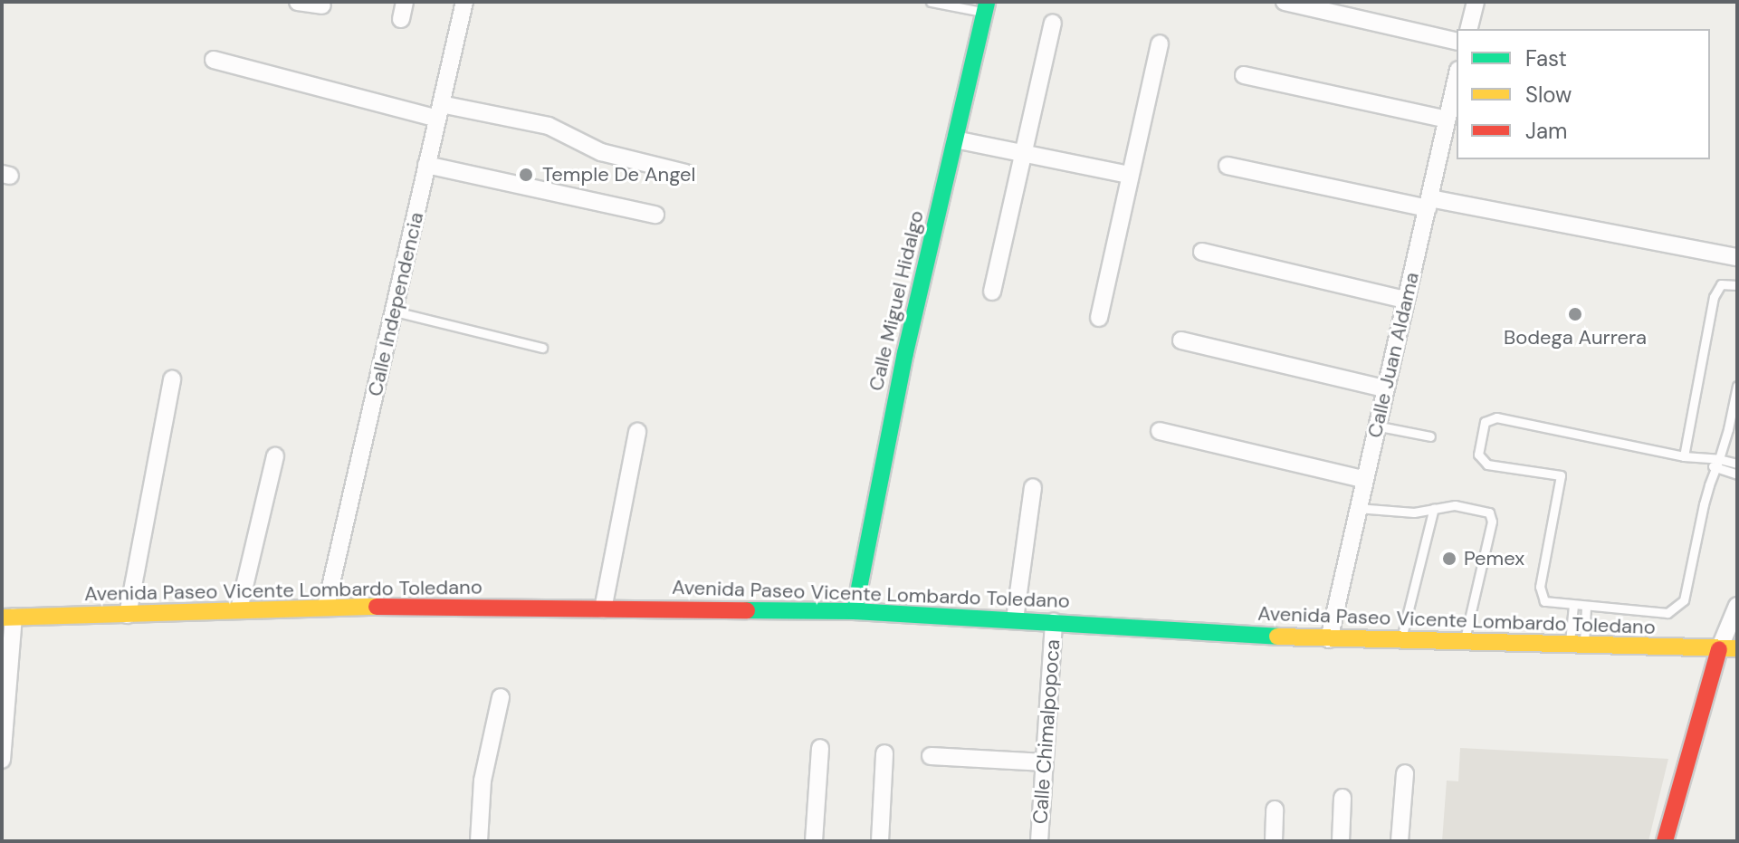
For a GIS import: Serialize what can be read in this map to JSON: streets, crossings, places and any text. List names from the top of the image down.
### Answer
{
  "streets": {
    "main road": ["Calle Miguel Hidalgo", "Avenida Paseo Vicente Lombardo Toledano"],
    "street": ["Calle Independencia", "Calle Juan Aldama", "Calle Chimalpopoca"]
  },
  "crossings": [
    ["Calle Miguel Hidalgo", "Avenida Paseo Vicente Lombardo Toledano"],
    ["Calle Independencia", "Avenida Paseo Vicente Lombardo Toledano"],
    ["Calle Juan Aldama", "Avenida Paseo Vicente Lombardo Toledano"],
    ["Avenida Paseo Vicente Lombardo Toledano", "Calle Chimalpopoca"]
  ],
  "places": ["Temple De Angel", "Bodega Aurrera", "Pemex"],
  "legend": ["Fast", "Slow", "Jam"]
}
